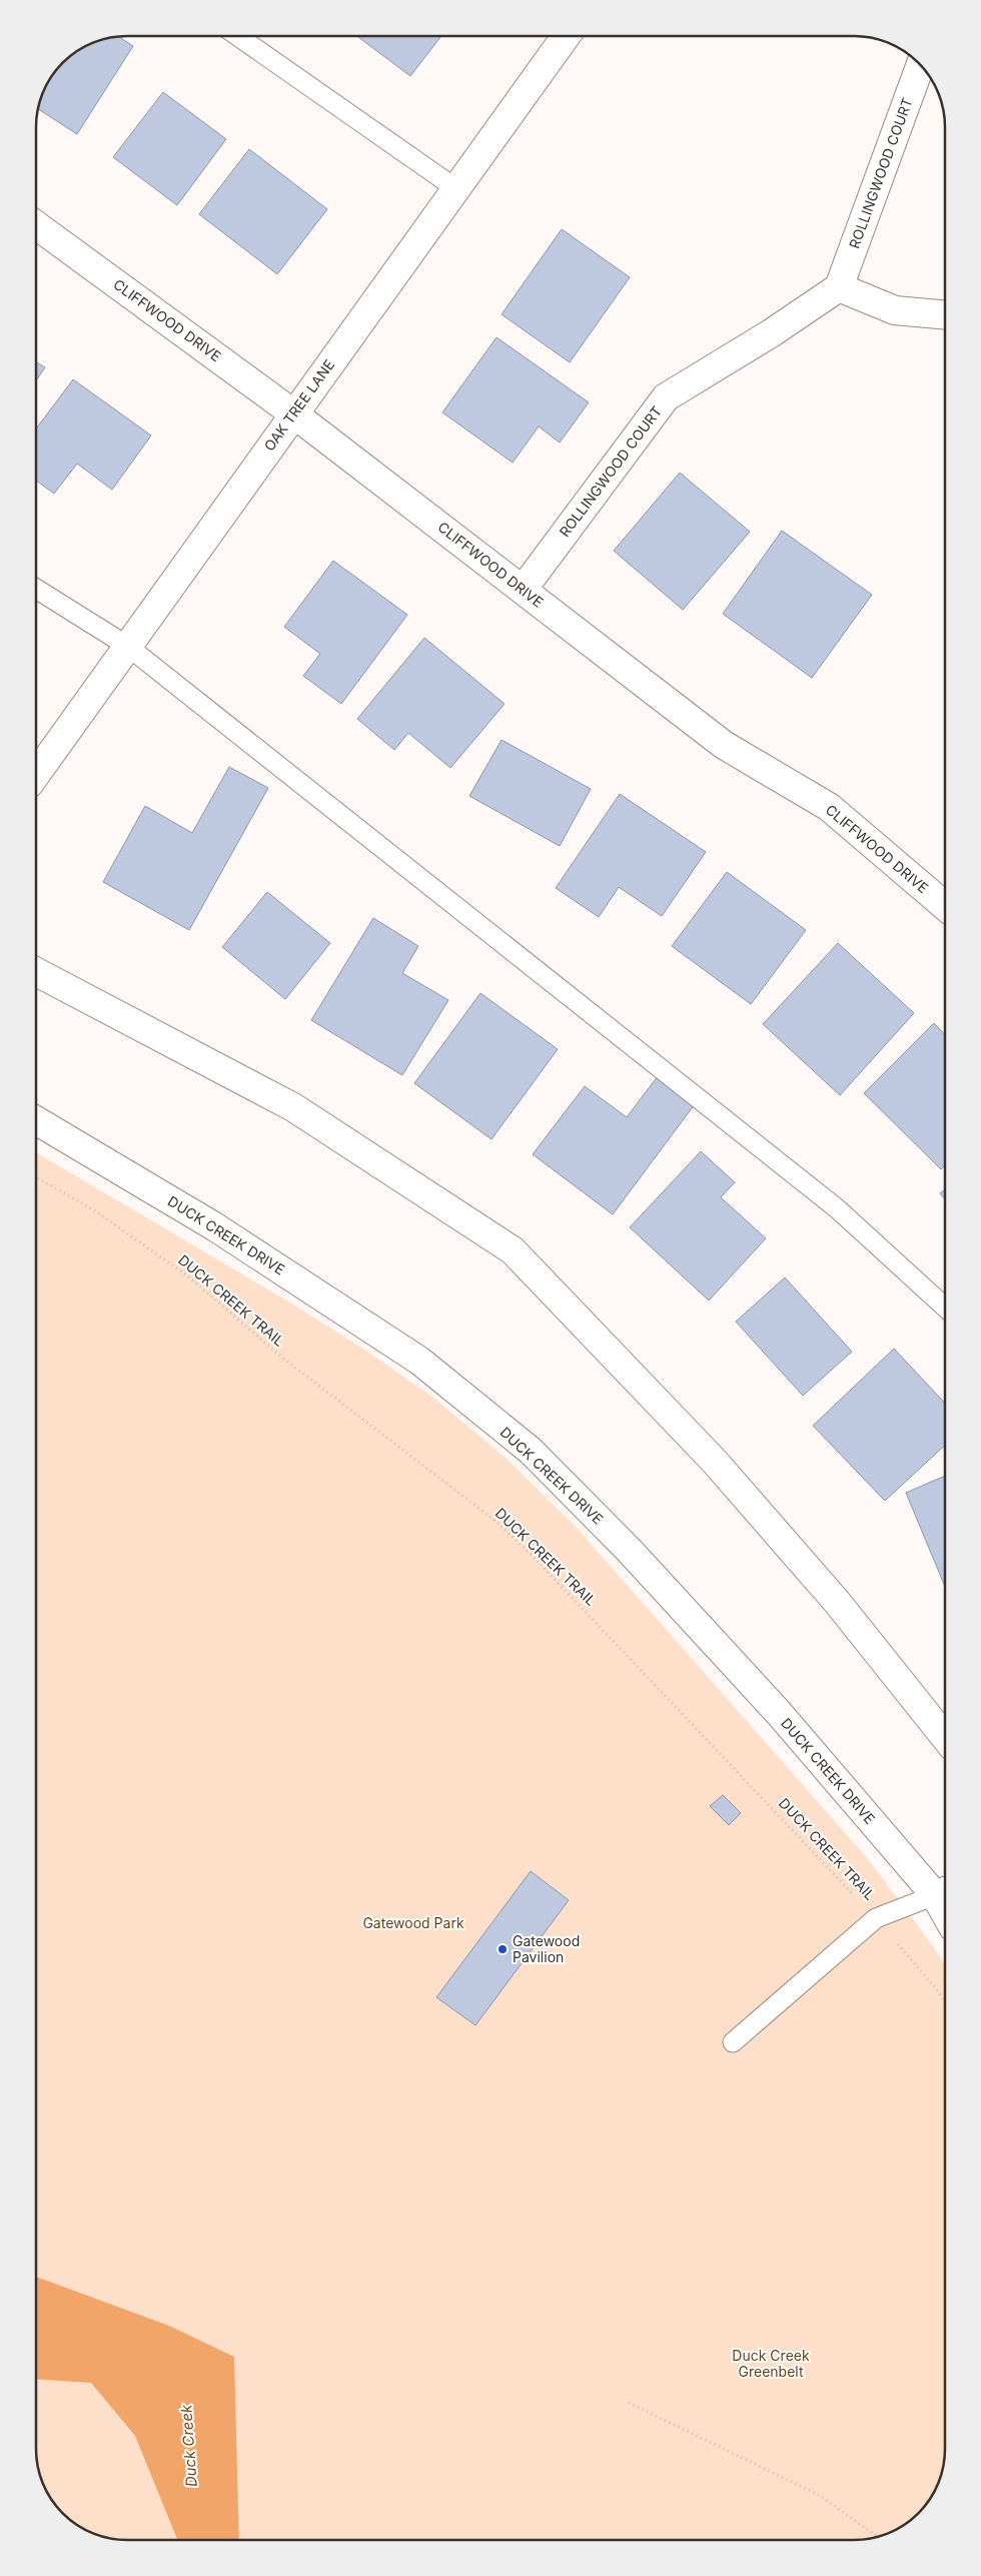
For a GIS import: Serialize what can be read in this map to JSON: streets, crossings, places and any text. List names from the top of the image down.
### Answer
{
  "streets": {
    "street": [
      "ROLLINGWOOD COURT",
      "CLIFFWOOD DRIVE",
      "OAK TREE LANE",
      "DUCK CREEK DRIVE"
    ],
    "path": ["DUCK CREEK TRAIL"]
  },
  "crossings": [
    ["ROLLINGWOOD COURT", "CLIFFWOOD DRIVE"],
    ["CLIFFWOOD DRIVE", "OAK TREE LANE"]
  ],
  "water": ["Duck Creek"],
  "parks": ["Gatewood Park", "Duck Creek Greenbelt"],
  "places": ["Gatewood Pavilion"]
}
